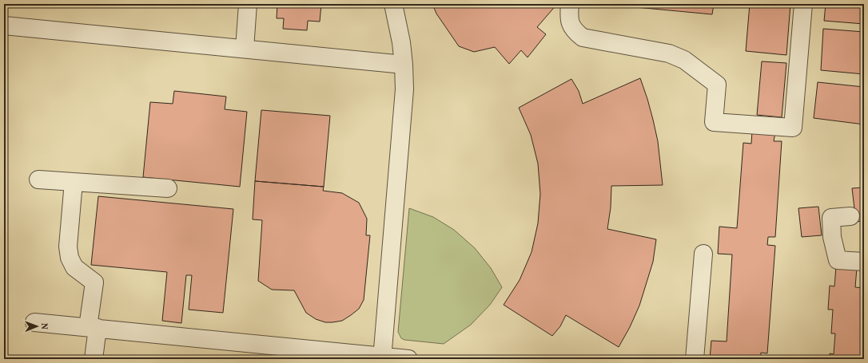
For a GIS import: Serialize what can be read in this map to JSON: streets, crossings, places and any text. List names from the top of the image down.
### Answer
{
  "north": "right"
}
